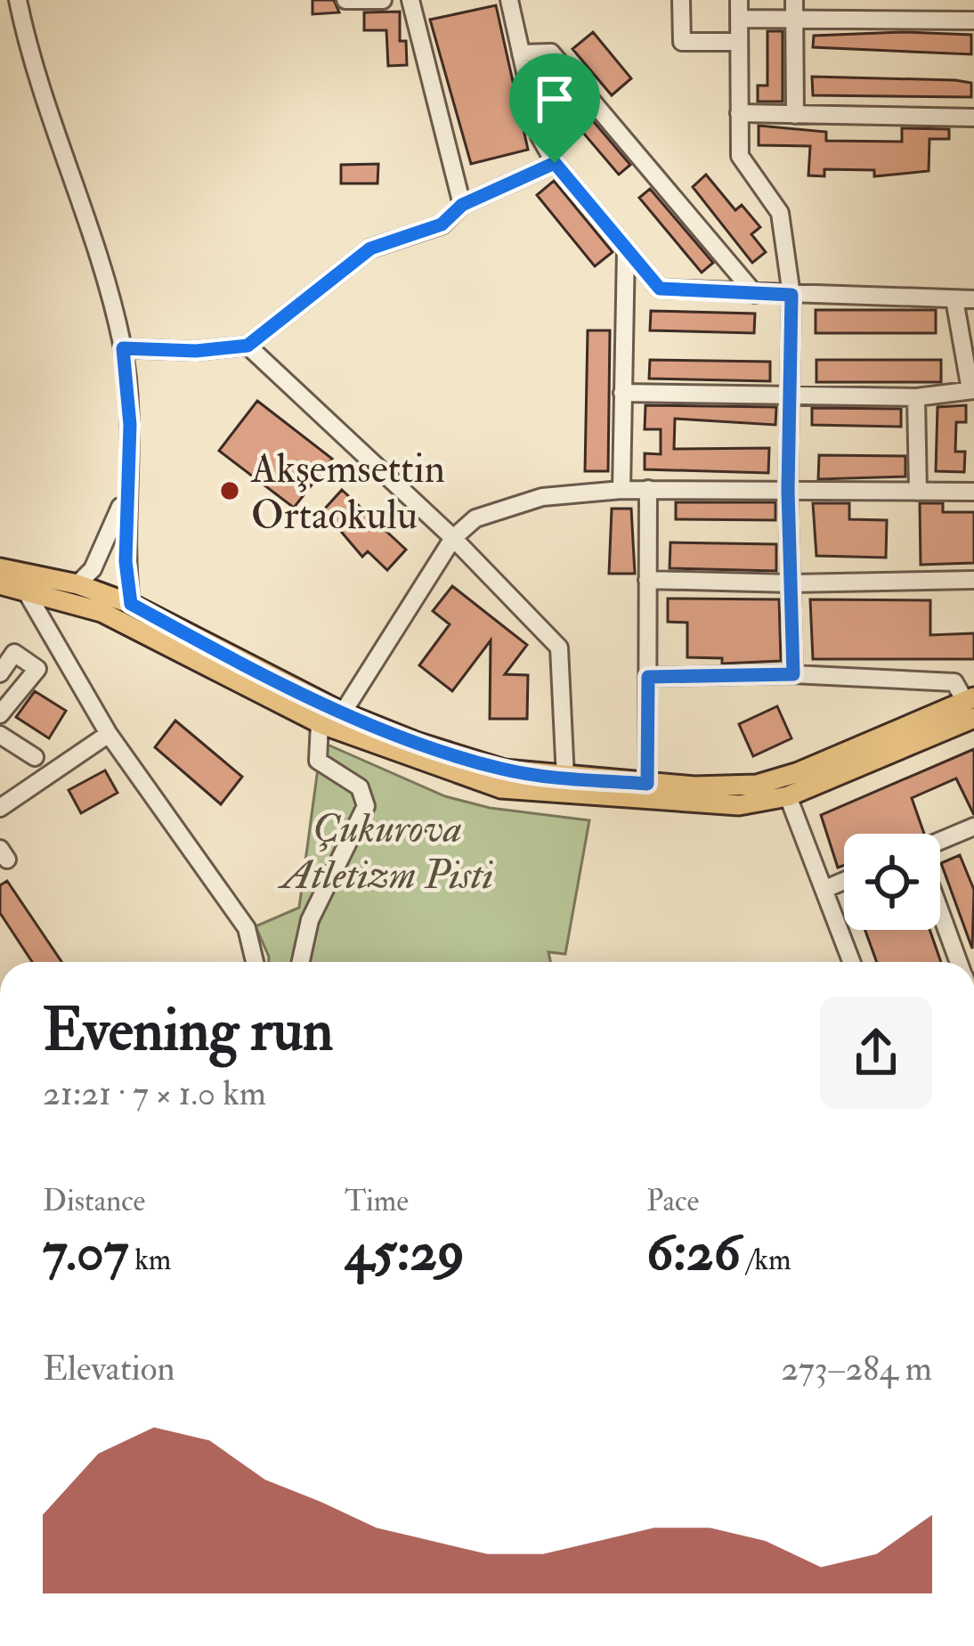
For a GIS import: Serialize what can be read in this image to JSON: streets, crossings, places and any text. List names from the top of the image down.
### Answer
{
  "parks": ["Çukurova Atletizm Pisti"],
  "places": ["Akşemsettin Ortaokulu"],
  "page": {
    "heading": ["Evening run", "21:21 · 7 × 1.0 km"],
    "stats": [
      ["Distance", "7.07 km"],
      ["Time", "45:29"],
      ["Pace", "6:26 /km"]
    ],
    "chart": ["Elevation", "273–284 m"]
  }
}
